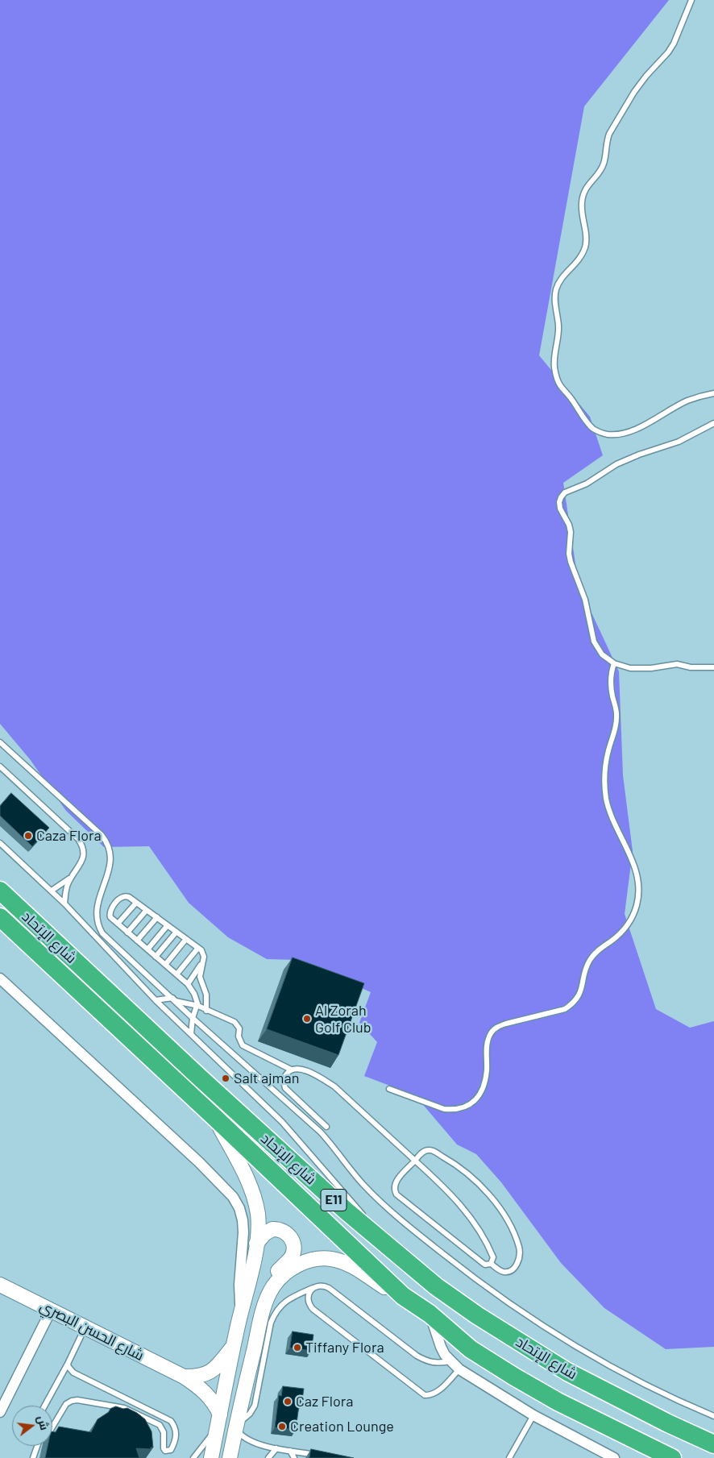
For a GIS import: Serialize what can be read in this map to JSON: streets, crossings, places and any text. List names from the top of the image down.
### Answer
{
  "streets": {
    "highway": ["شارع الإتحاد", "E11"],
    "street": ["شارع الحسن البصري"]
  },
  "places": [
    "Caza Flora",
    "Al Zorah Golf Club",
    "Salt ajman",
    "Tiffany Flora",
    "Caz Flora",
    "Creation Lounge"
  ],
  "north": "right"
}
